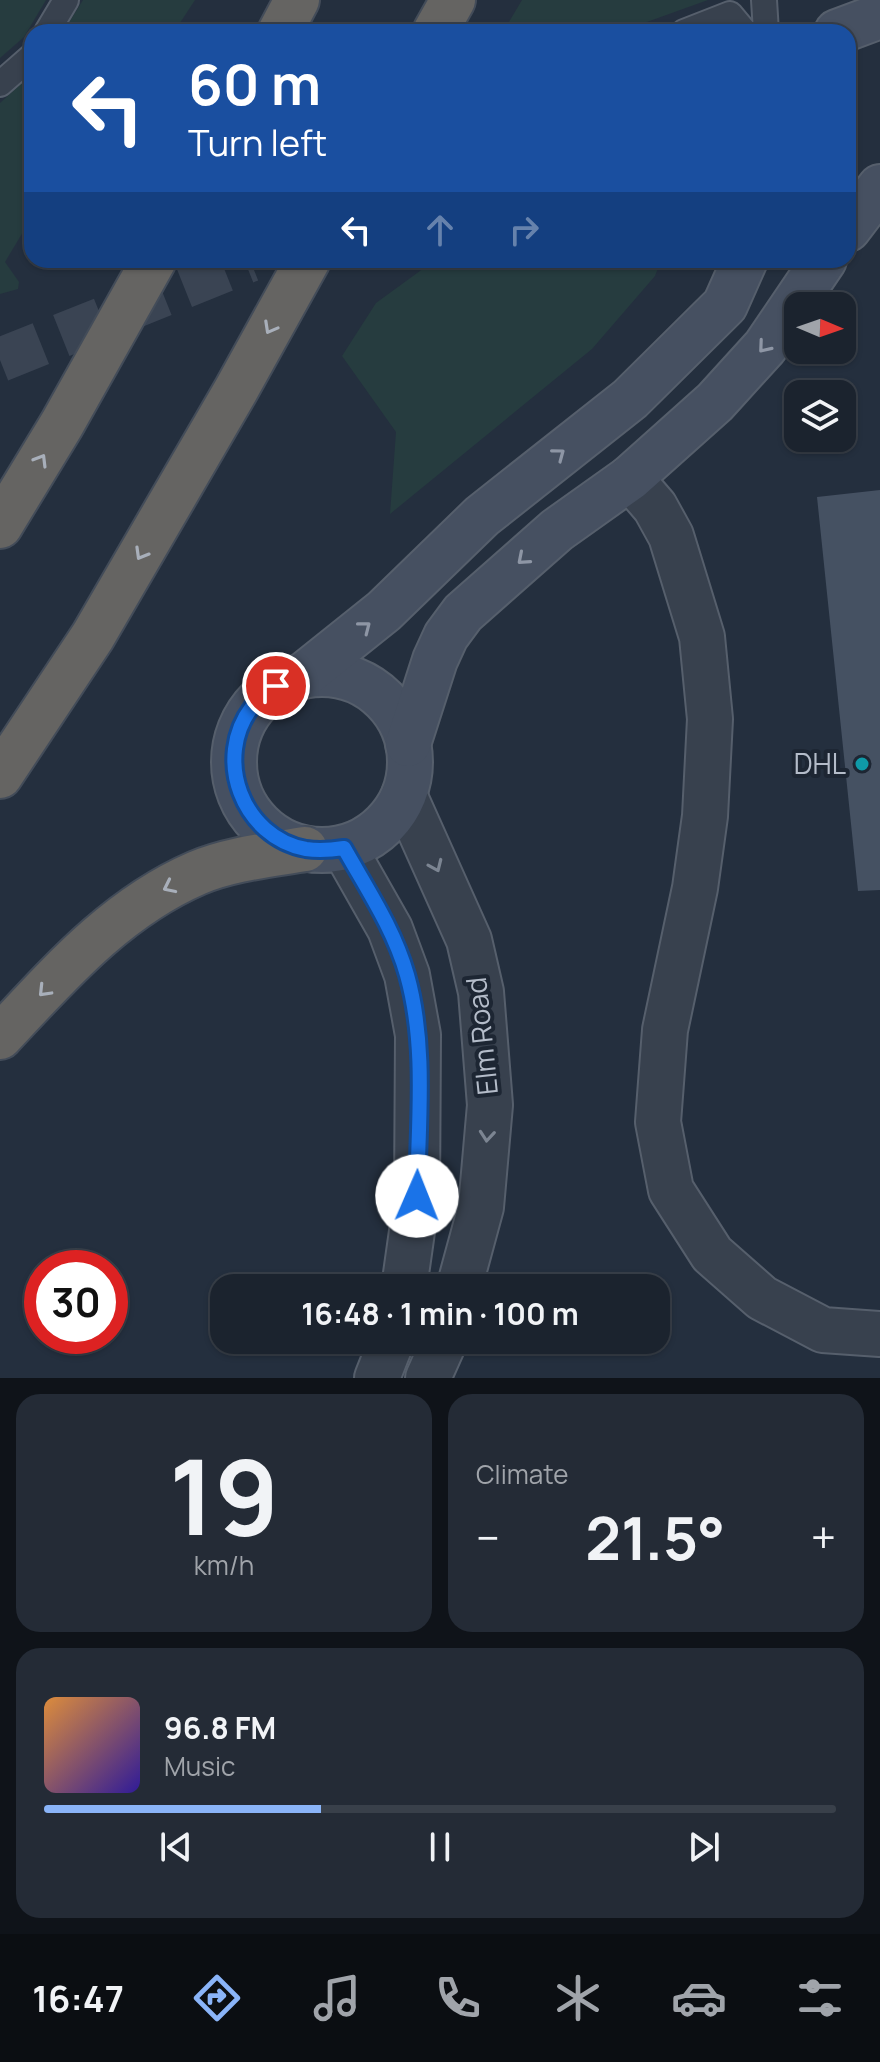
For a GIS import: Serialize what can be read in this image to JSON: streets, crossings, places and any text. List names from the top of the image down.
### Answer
{
  "streets": {
    "street": ["Elm Road"]
  },
  "places": ["DHL"],
  "north": "right",
  "page": {
    "turn": ["60 m", "Turn left"],
    "limit": "30",
    "trip": "16:48 · 1 min · 100 m",
    "tile": [
      ["19", "km/h"],
      "Climate"
    ],
    "heat": ["−", "21.5°", "+"],
    "song": ["96.8 FM", "Music"],
    "tabs": "16:47"
  }
}
